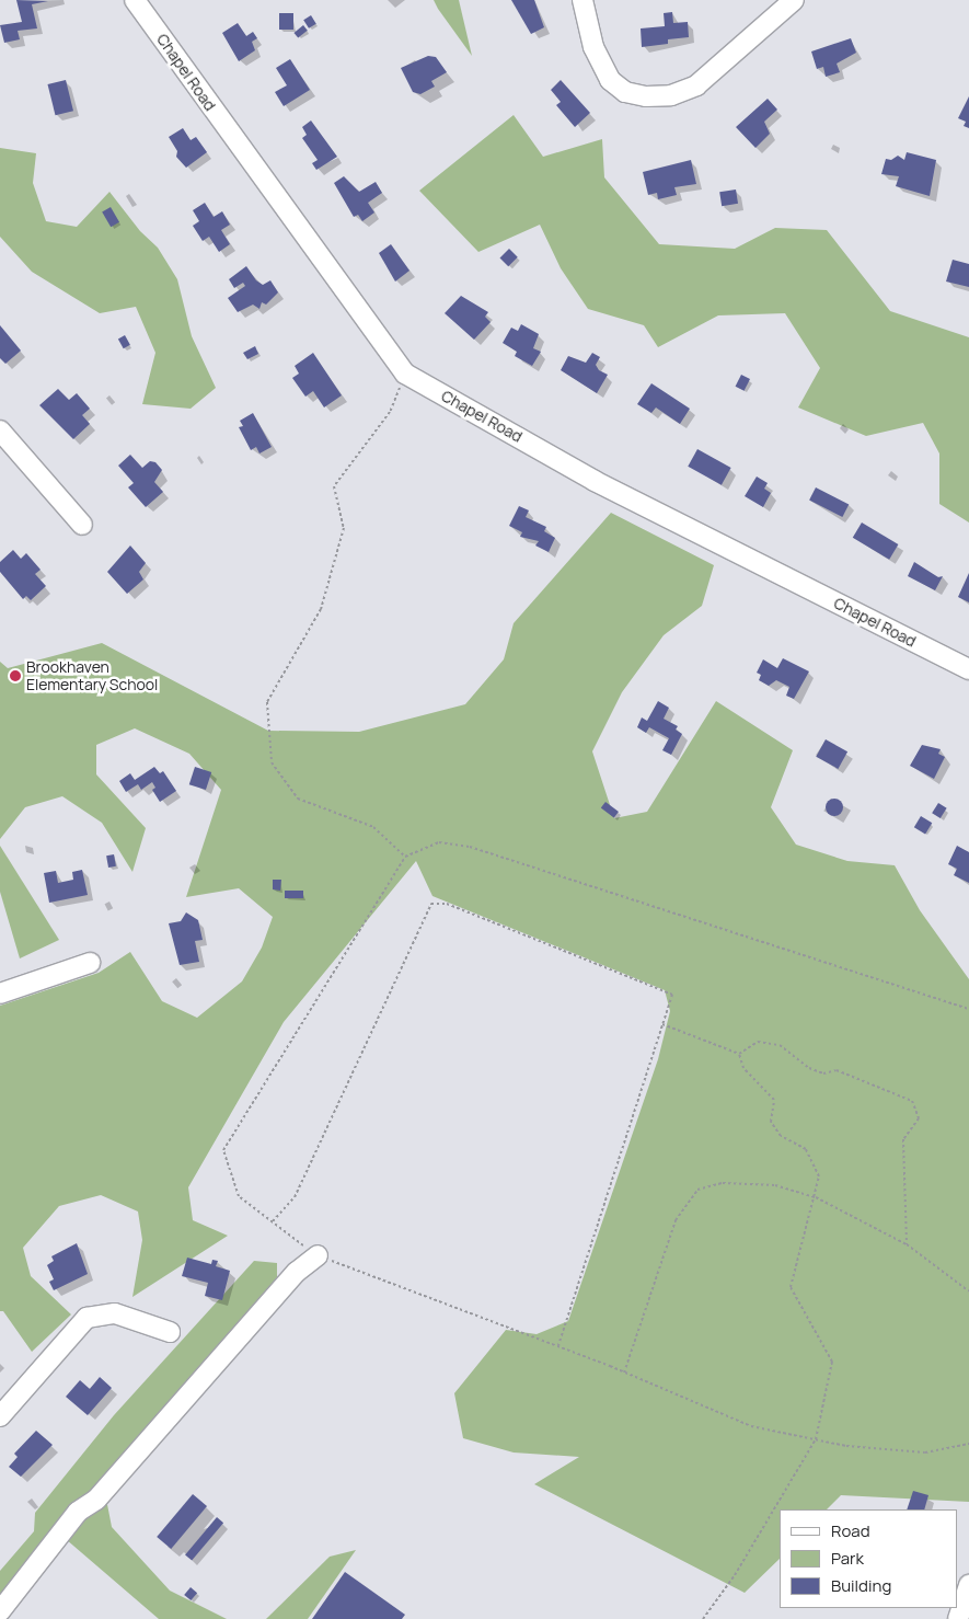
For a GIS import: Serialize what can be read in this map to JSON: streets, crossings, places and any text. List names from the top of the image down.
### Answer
{
  "streets": {
    "street": ["Chapel Road"]
  },
  "places": ["Brookhaven Elementary School"],
  "legend": ["Road", "Park", "Building"]
}
